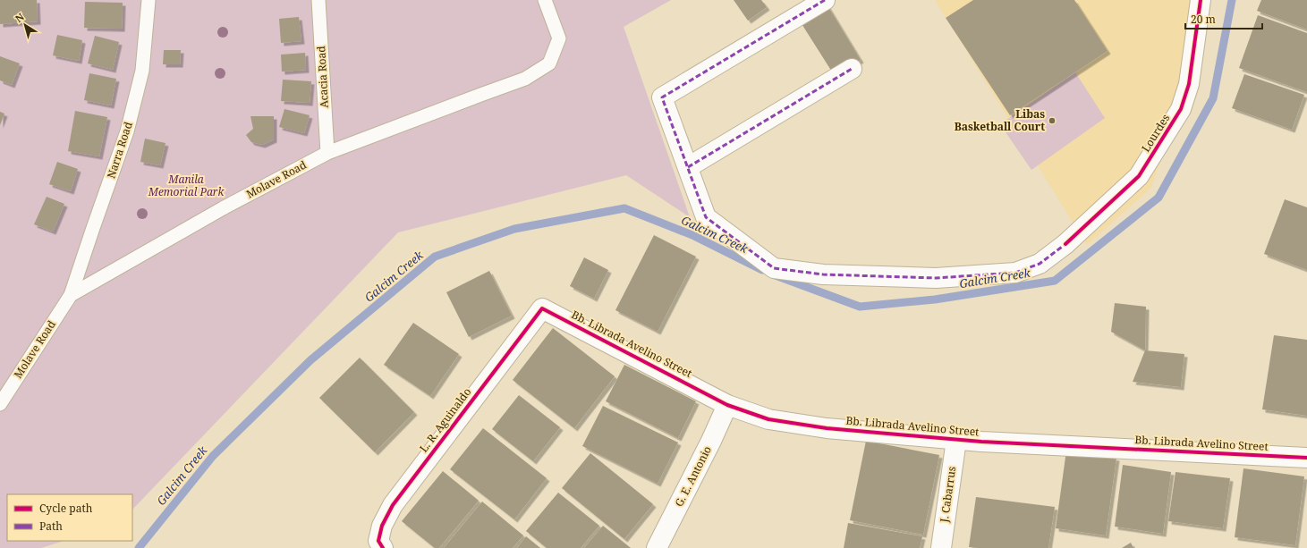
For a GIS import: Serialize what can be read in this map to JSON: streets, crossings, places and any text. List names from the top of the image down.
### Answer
{
  "streets": {
    "street": [
      "Lourdes",
      "Bb. Librada Avelino Street",
      "L. R. Aguinaldo",
      "G. E. Antonio",
      "J. Cabarrus"
    ],
    "lane": ["Acacia Road", "Narra Road", "Molave Road"]
  },
  "crossings": [
    ["Acacia Road", "Molave Road"],
    ["Narra Road", "Molave Road"],
    ["Bb. Librada Avelino Street", "L. R. Aguinaldo"],
    ["Bb. Librada Avelino Street", "G. E. Antonio"],
    ["Bb. Librada Avelino Street", "J. Cabarrus"]
  ],
  "water": ["Galcim Creek"],
  "parks": ["Manila Memorial Park"],
  "places": ["Libas Basketball Court"],
  "legend": ["Cycle path", "Path"],
  "scale_bar": "20 m",
  "north": "top left"
}
